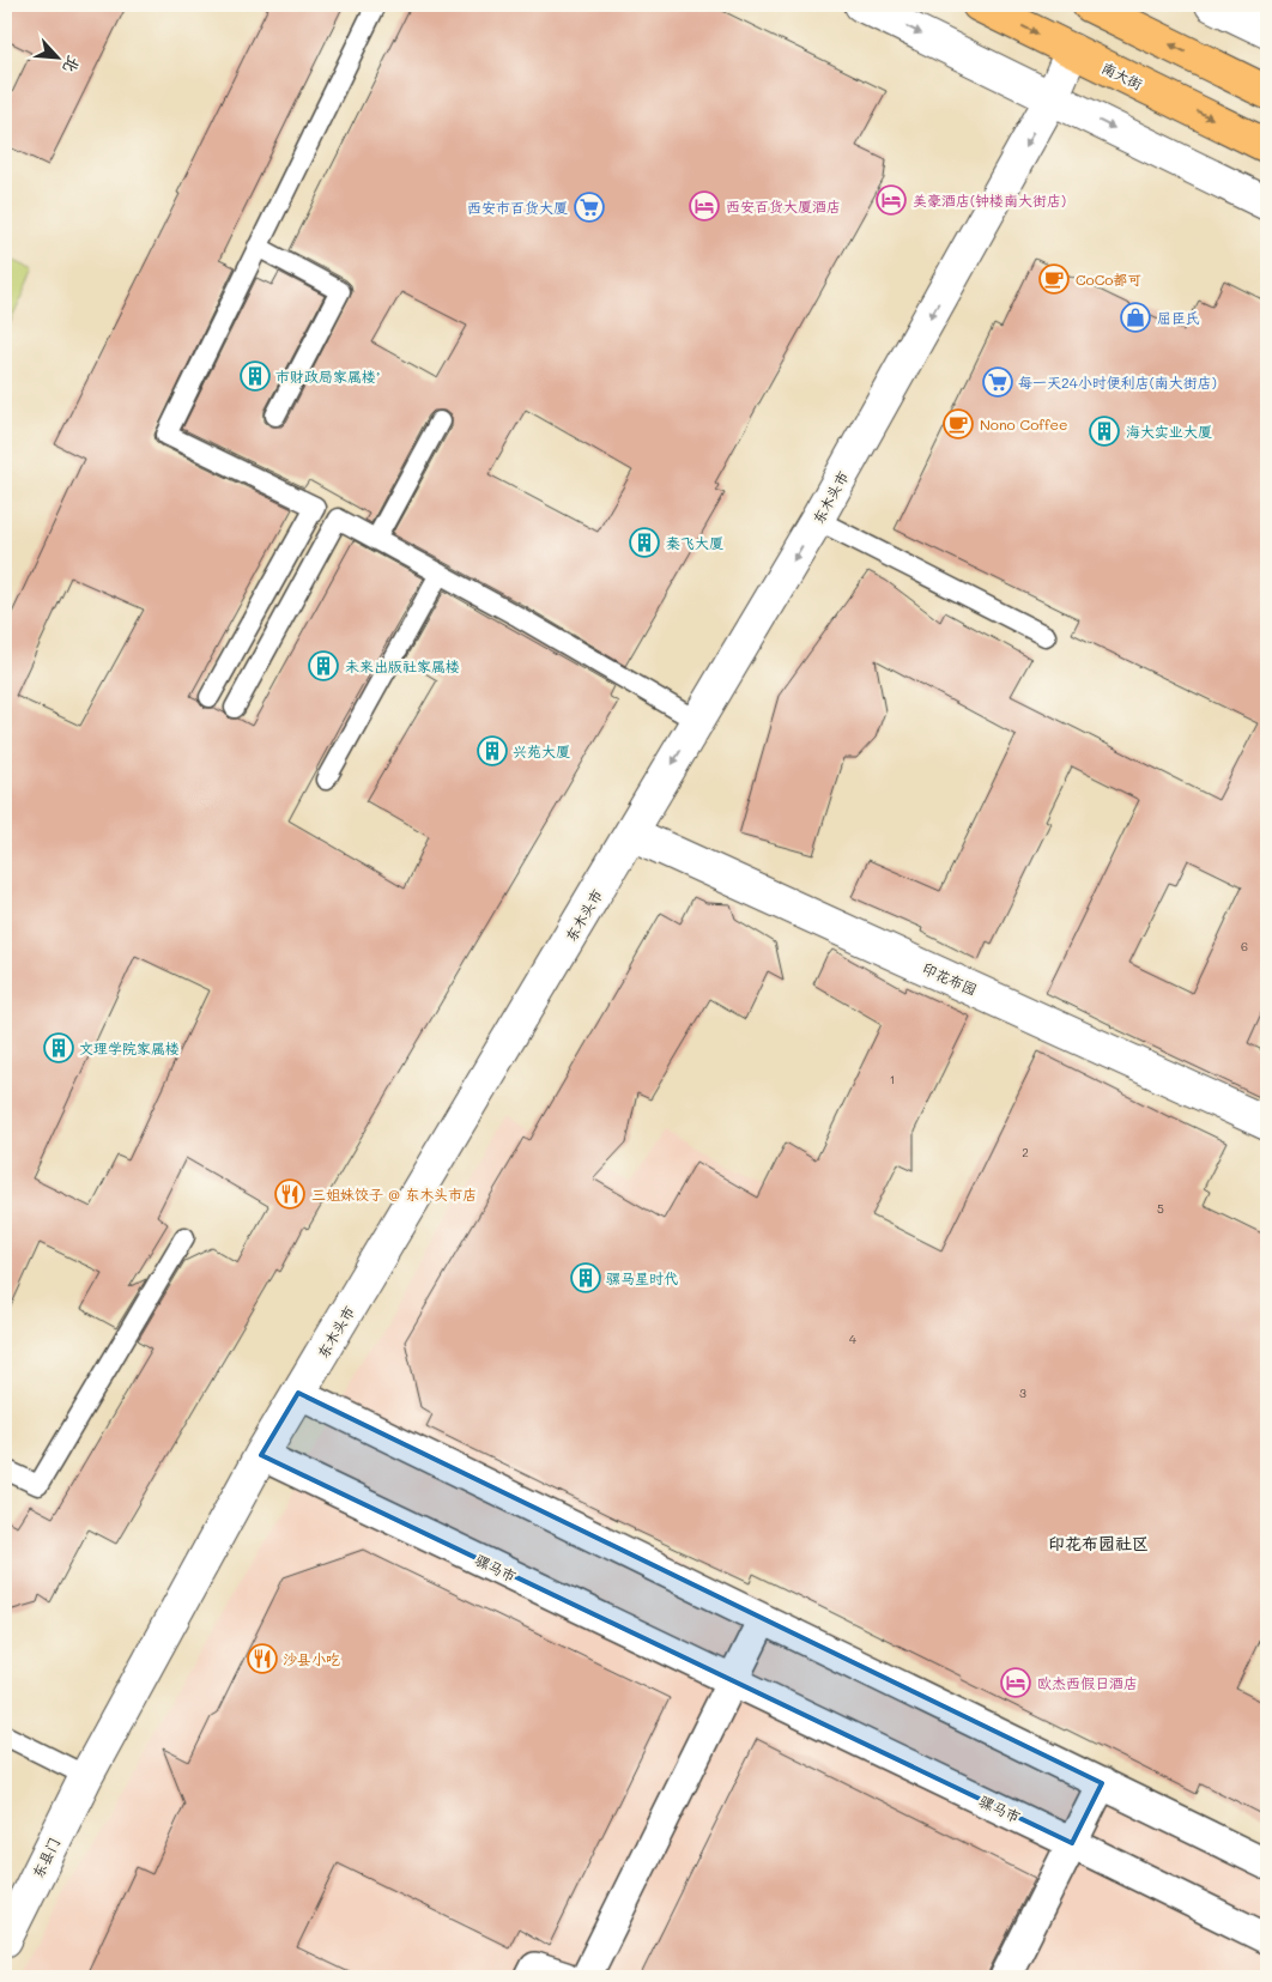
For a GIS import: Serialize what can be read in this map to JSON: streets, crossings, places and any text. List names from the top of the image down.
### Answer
{
  "streets": {
    "main road": ["南大街"],
    "street": [
      "东木头市",
      "印花布园",
      "骡马市",
      "东县门"
    ]
  },
  "crossings": [
    ["南大街", "东木头市"],
    ["东木头市", "印花布园"],
    ["东木头市", "骡马市"],
    ["东木头市", "东县门"]
  ],
  "one_way": ["东木头市"],
  "districts": ["印花布园社区"],
  "places": {
    "hotel": ["美豪酒店(钟楼南大街店)", "西安百货大厦酒店", "欧杰西假日酒店"],
    "supermarket": ["西安市百货大厦", "每一天24小时便利店(南大街店)"],
    "cafe": ["CoCo都可", "Nono Coffee"],
    "shop": ["屈臣氏"],
    "building": [
      "市财政局家属楼‘",
      "海大实业大厦",
      "秦飞大厦",
      "未来出版社家属楼",
      "兴苑大厦",
      "文理学院家属楼",
      "骡马星时代"
    ],
    "restaurant": ["三姐妹饺子 @ 东木头市店", "沙县小吃"]
  },
  "house_numbers": [
    "6",
    "1",
    "2",
    "5",
    "4",
    "3"
  ],
  "north": "bottom right"
}
